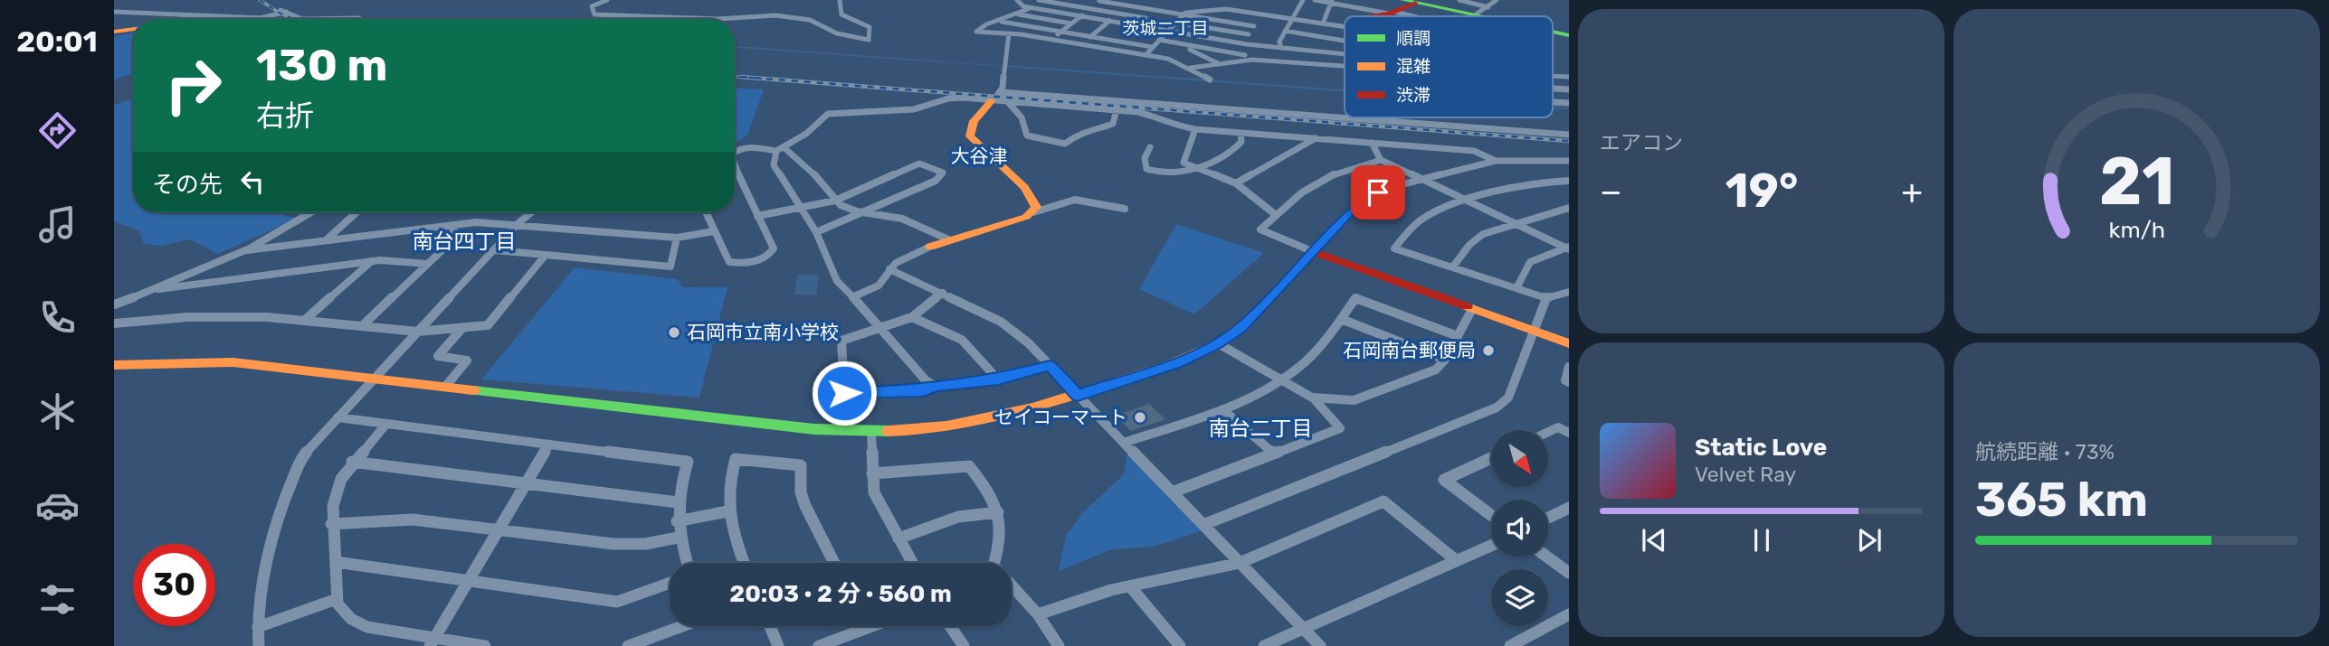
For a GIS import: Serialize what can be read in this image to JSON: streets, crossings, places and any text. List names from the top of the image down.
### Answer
{
  "districts": [
    "茨城二丁目",
    "大谷津",
    "南台四丁目",
    "南台二丁目"
  ],
  "places": ["石岡市立南小学校", "石岡南台郵便局", "セイコーマート"],
  "legend": ["順調", "混雑", "渋滞"],
  "north": "bottom right",
  "page": {
    "tabs": "20:01",
    "tile": [
      "エアコン",
      ["航続距離 · 73%", "365 km"]
    ],
    "turn": ["130 m", "右折"],
    "then": "その先",
    "heat": ["−", "19°", "+"],
    "song": ["Static Love", "Velvet Ray"],
    "limit": "30",
    "trip": "20:03 · 2 分 · 560 m",
    "gauge": ["21", "km/h"]
  }
}
